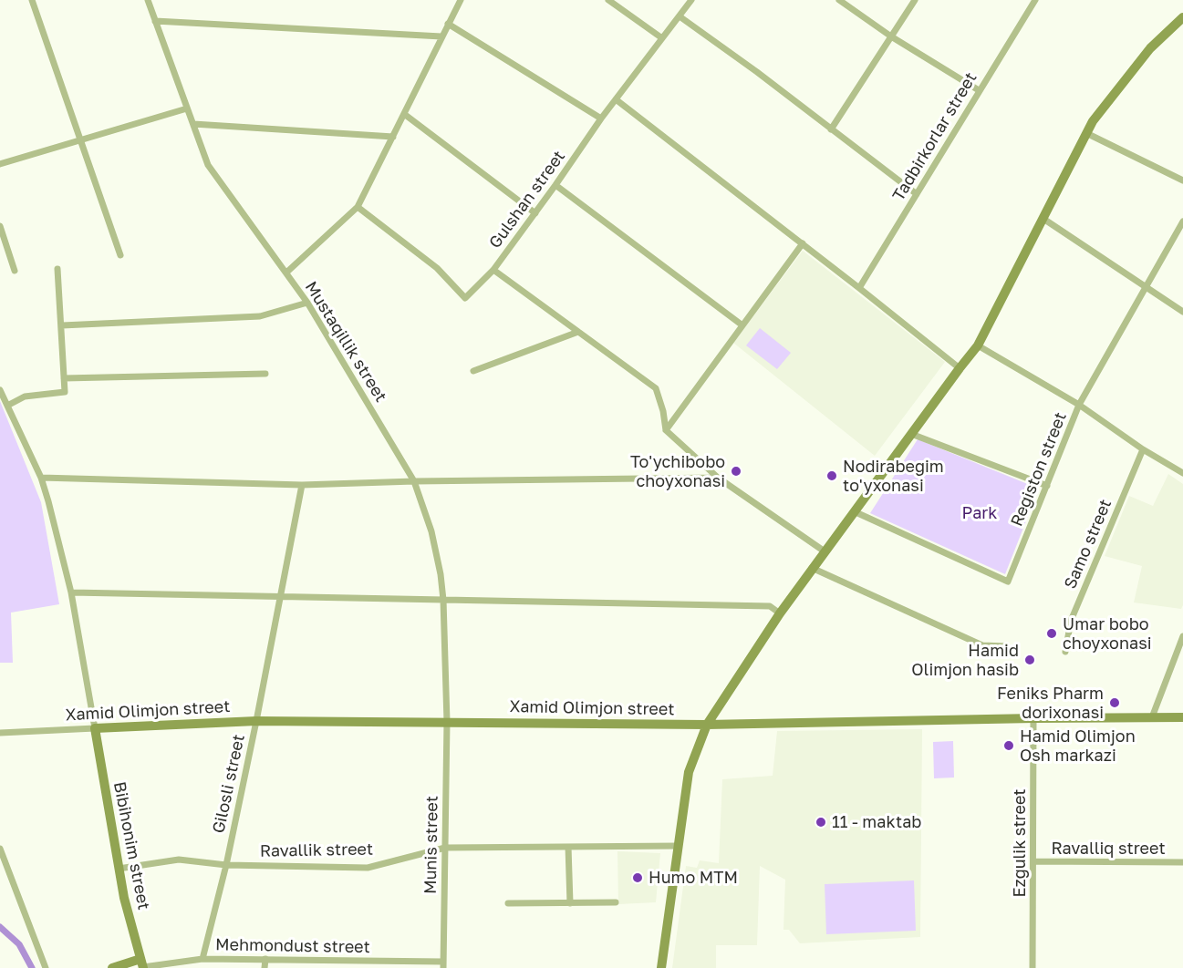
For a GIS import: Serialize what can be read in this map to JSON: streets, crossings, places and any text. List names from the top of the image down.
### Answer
{
  "streets": {
    "main road": ["Xamid Olimjon street", "Bibihonim street"],
    "street": [
      "Tadbirkorlar street",
      "Gulshan street",
      "Mustaqillik street",
      "Registon street",
      "Samo street",
      "Gilosli street",
      "Ezgulik street",
      "Munis street",
      "Ravalliq street",
      "Ravallik street",
      "Mehmondust street"
    ]
  },
  "crossings": [
    ["Mustaqillik street", "Xamid Olimjon street"],
    ["Mustaqillik street", "Munis street"],
    ["Xamid Olimjon street", "Gilosli street"],
    ["Xamid Olimjon street", "Ezgulik street"],
    ["Xamid Olimjon street", "Munis street"],
    ["Xamid Olimjon street", "Bibihonim street"],
    ["Gilosli street", "Ravallik street"],
    ["Gilosli street", "Mehmondust street"],
    ["Ezgulik street", "Ravalliq street"],
    ["Munis street", "Ravallik street"],
    ["Munis street", "Mehmondust street"],
    ["Bibihonim street", "Ravallik street"],
    ["Bibihonim street", "Mehmondust street"]
  ],
  "parks": ["Park"],
  "places": [
    "To'ychibobo choyxonasi",
    "Nodirabegim to'yxonasi",
    "Umar bobo choyxonasi",
    "Hamid Olimjon hasib",
    "Feniks Pharm dorixonasi",
    "Hamid Olimjon Osh markazi",
    "11 - maktab",
    "Humo MTM"
  ]
}
